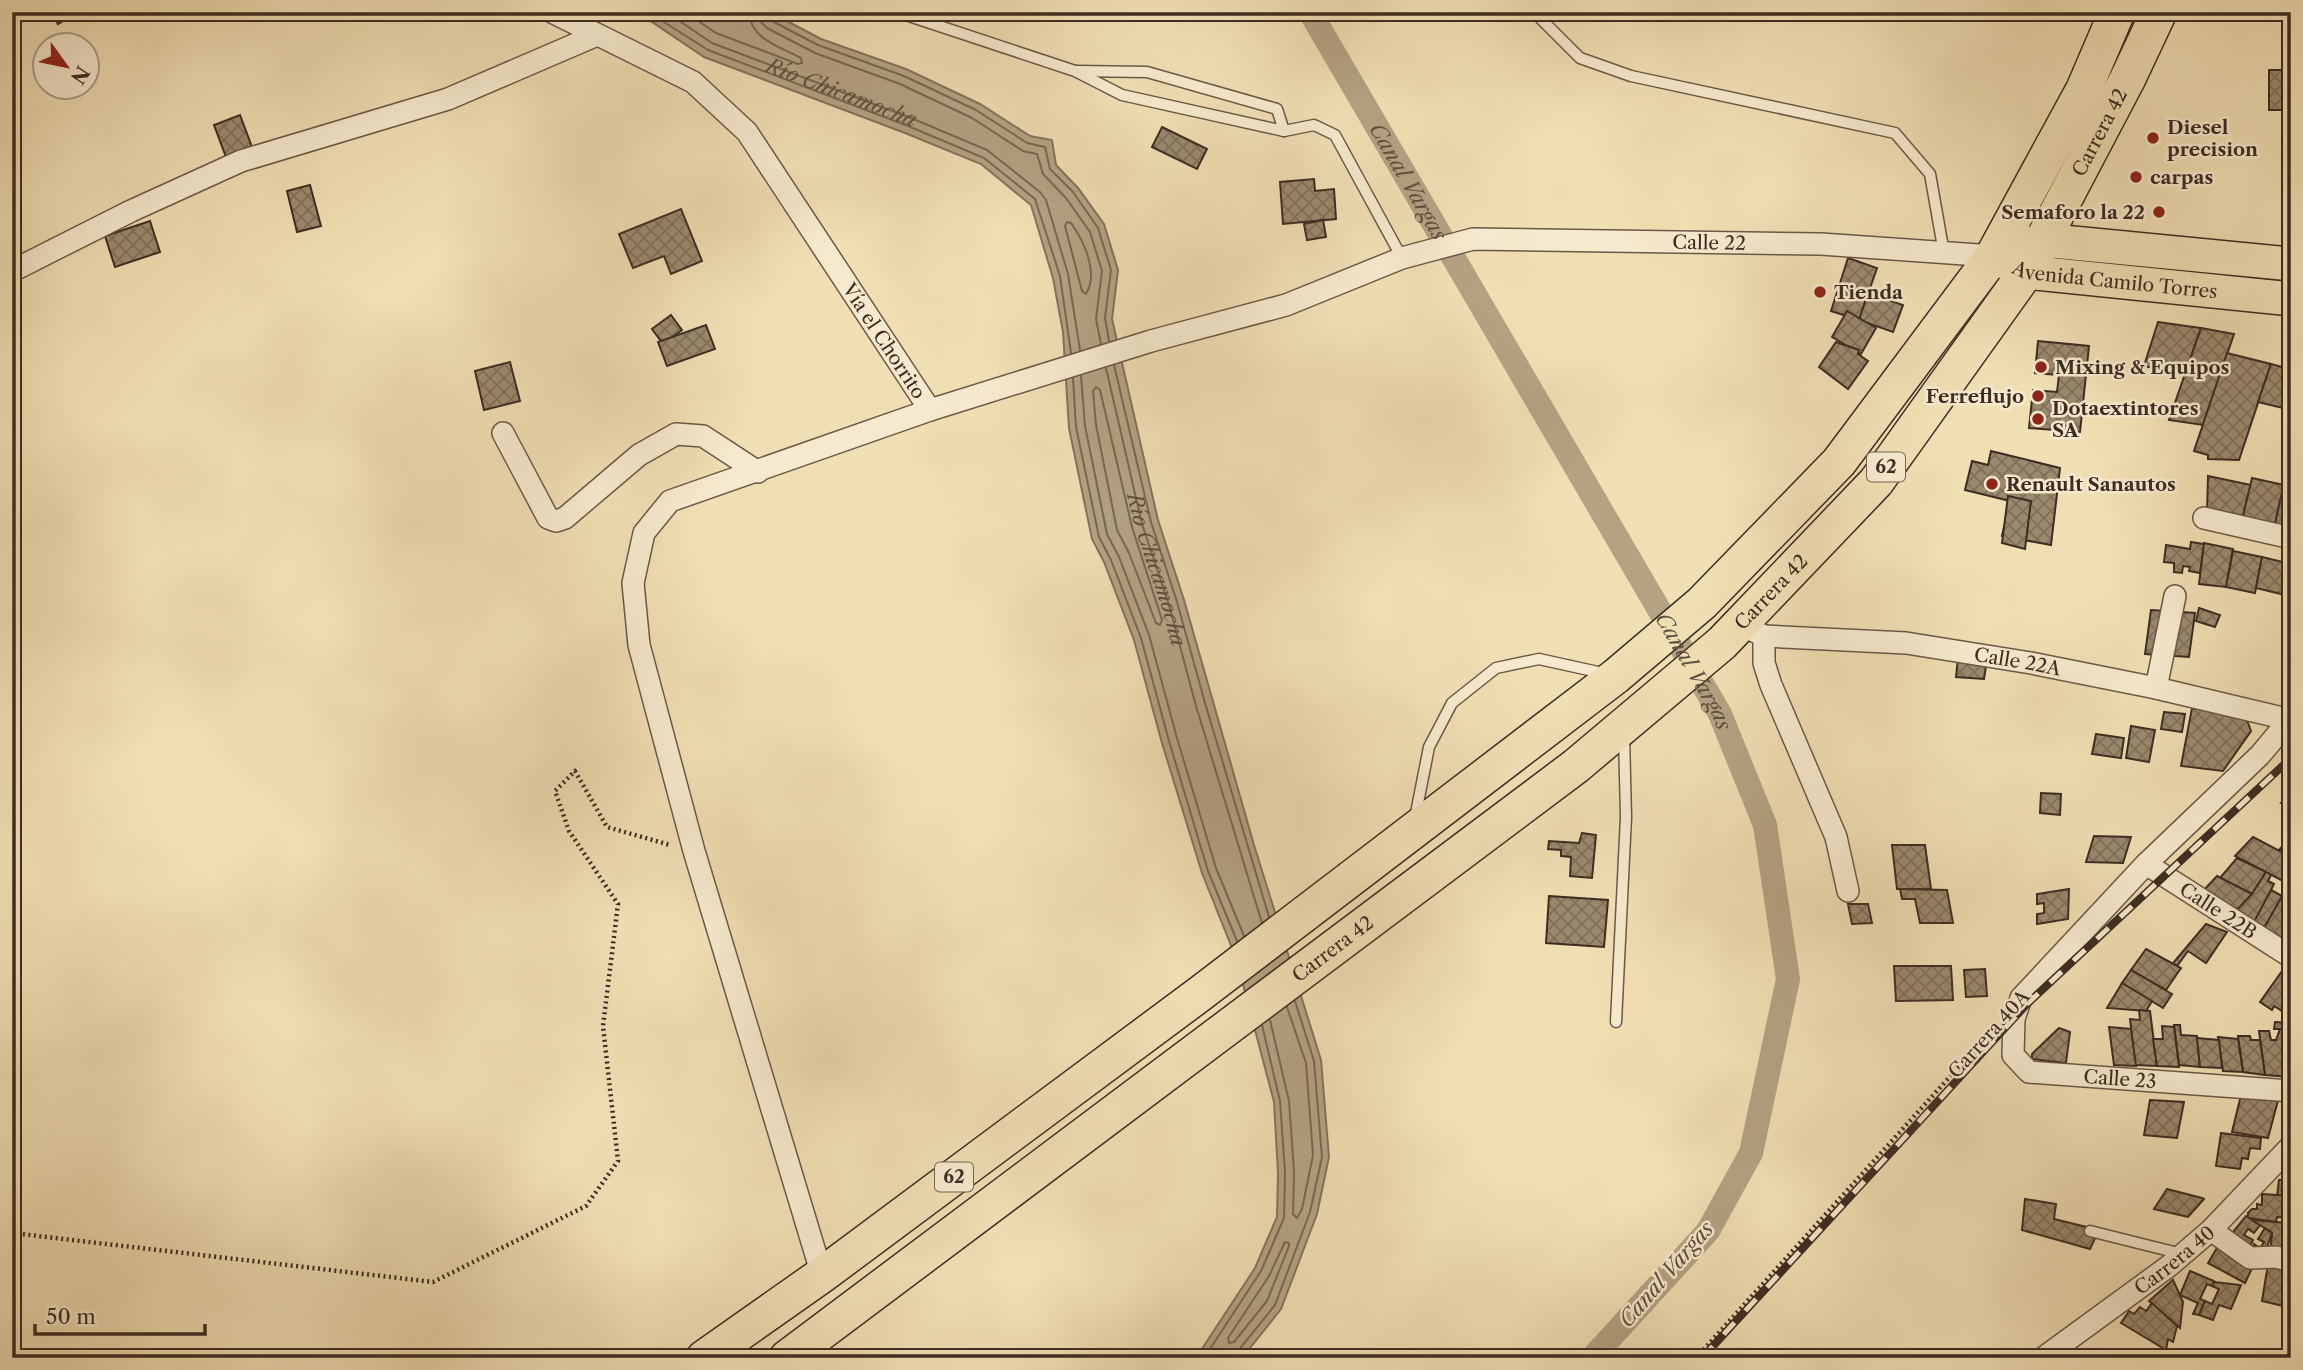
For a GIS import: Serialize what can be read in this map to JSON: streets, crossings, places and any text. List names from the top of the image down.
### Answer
{
  "streets": {
    "highway": ["Carrera 42", "62"],
    "main road": ["Avenida Camilo Torres"],
    "street": [
      "Calle 22",
      "Vía el Chorrito",
      "Calle 22A",
      "Calle 22B",
      "Carrera 40A",
      "Calle 23",
      "Carrera 40"
    ]
  },
  "crossings": [
    ["Carrera 42", "Calle 22"],
    ["Carrera 42", "Avenida Camilo Torres"],
    ["Carrera 42", "62"],
    ["Carrera 42", "Calle 22A"],
    ["Calle 22", "Avenida Camilo Torres"],
    ["Calle 22", "Vía el Chorrito"],
    ["Calle 22A", "Carrera 40A"],
    ["Calle 22B", "Carrera 40A"],
    ["Carrera 40A", "Calle 23"]
  ],
  "water": ["Río Chicamocha", "Canal Vargas"],
  "places": [
    "Diesel precision",
    "carpas",
    "Semaforo la 22",
    "Tienda",
    "Mixing & Equipos",
    "Ferreflujo",
    "Dotaextintores SA",
    "Renault Sanautos"
  ],
  "scale_bar": "50 m",
  "north": "bottom right"
}
